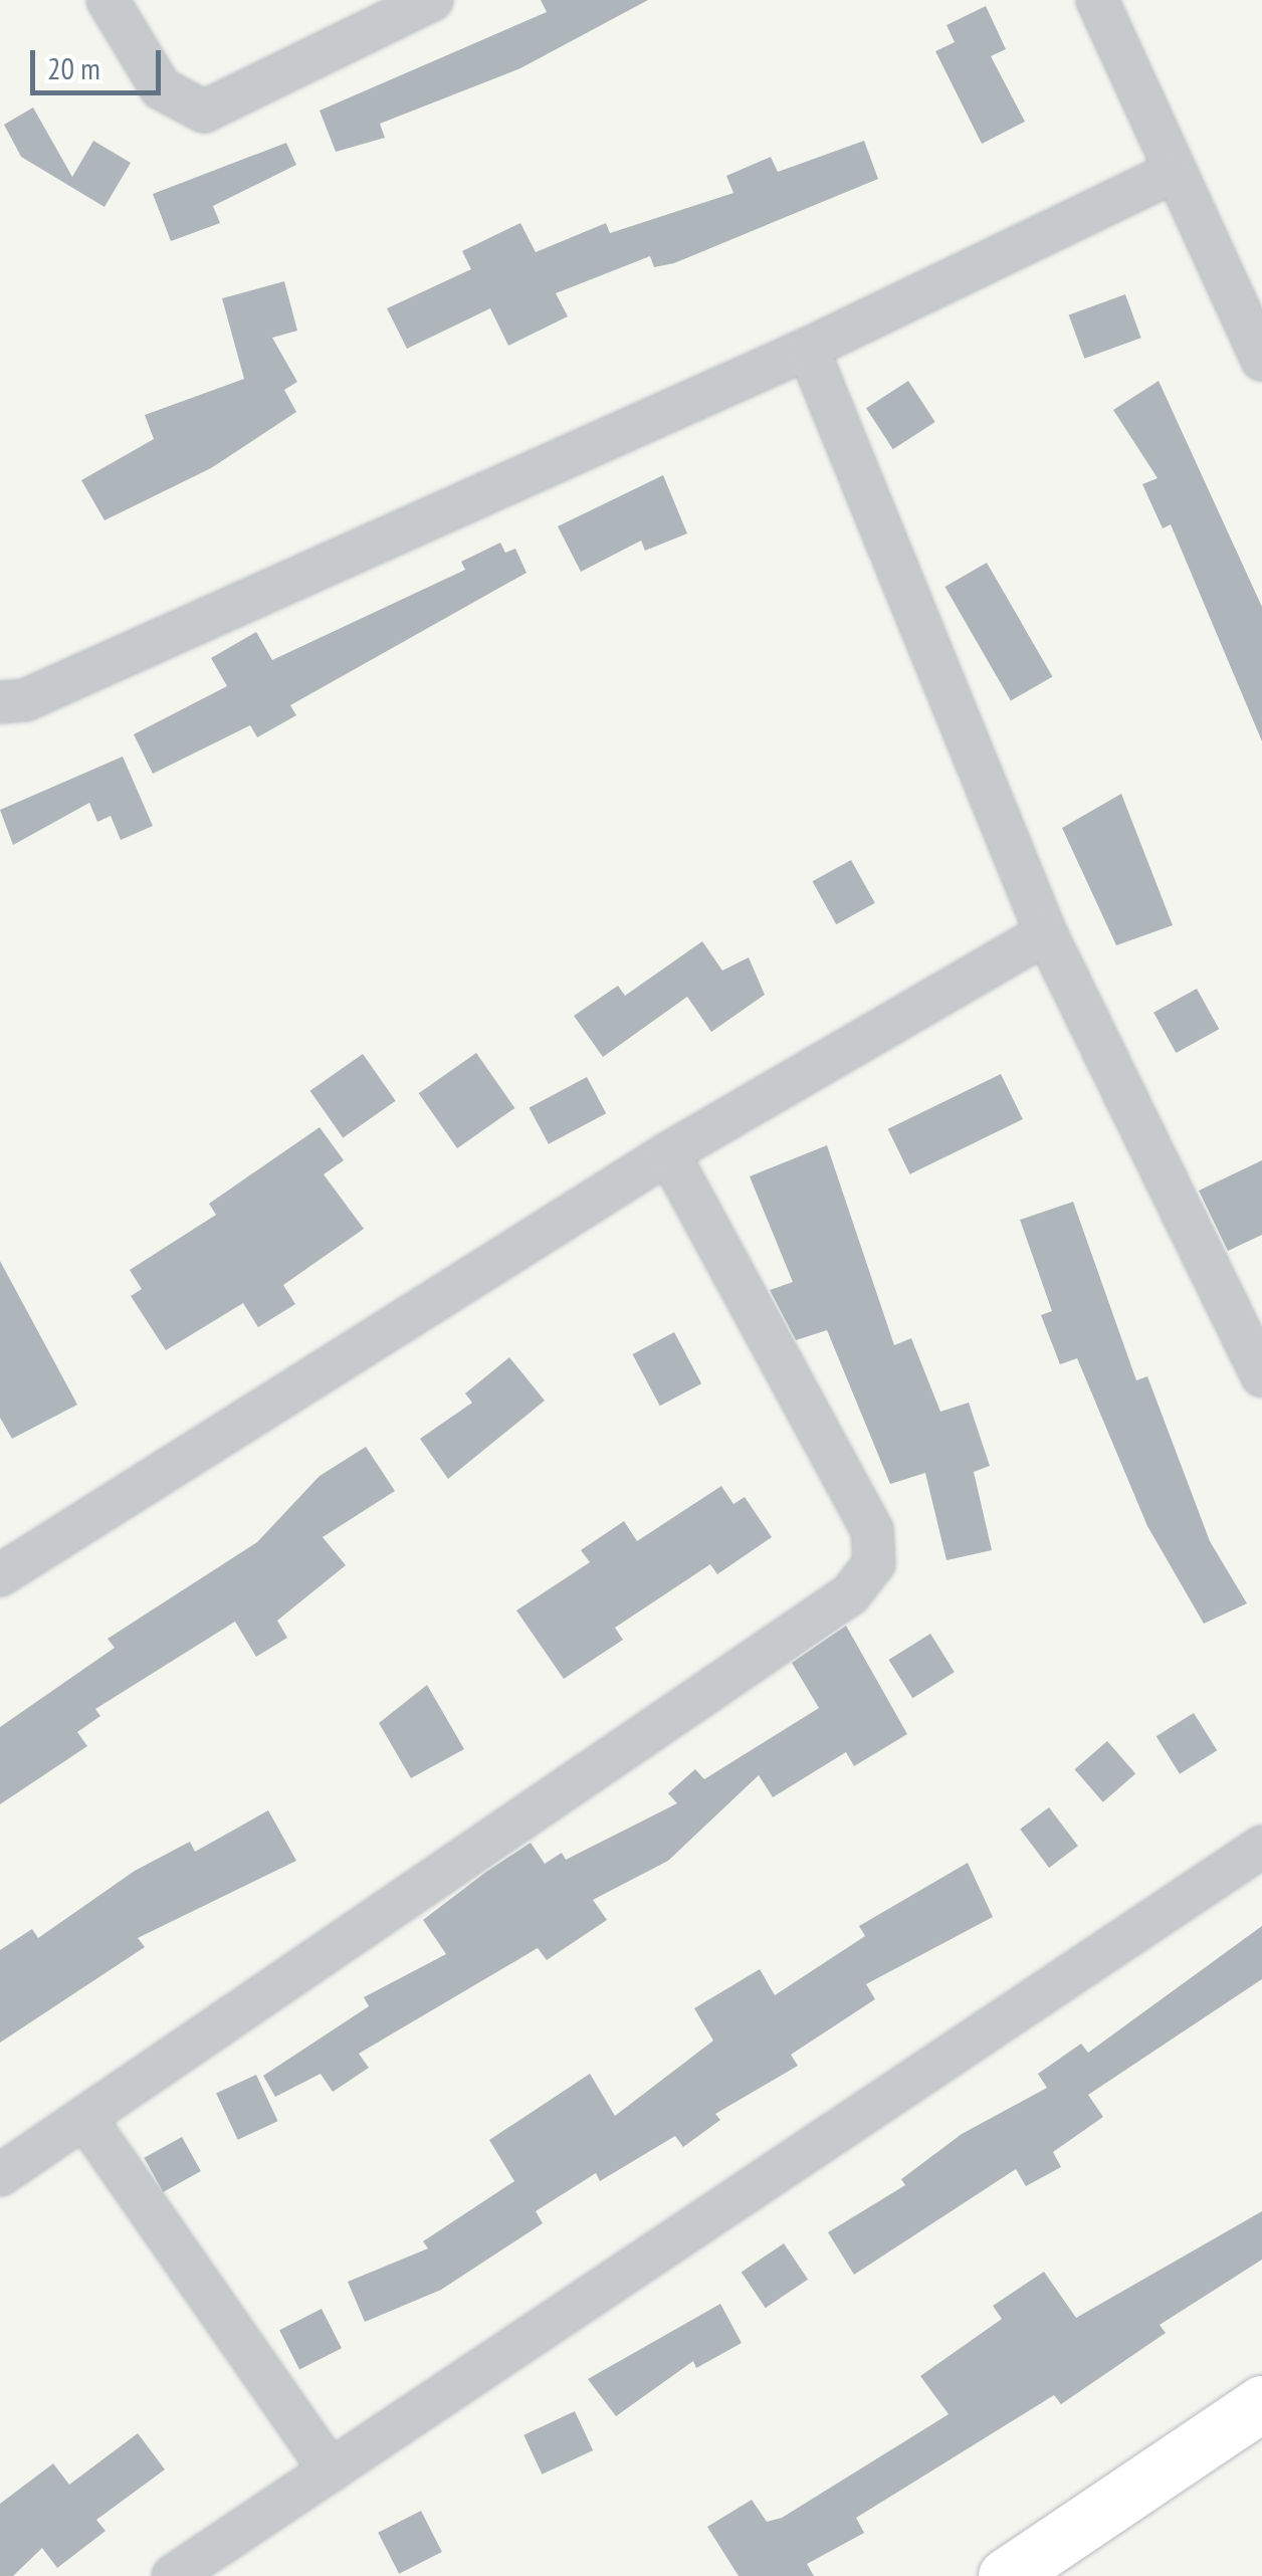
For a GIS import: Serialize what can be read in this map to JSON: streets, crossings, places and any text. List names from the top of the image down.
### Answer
{
  "scale_bar": "20 m"
}
